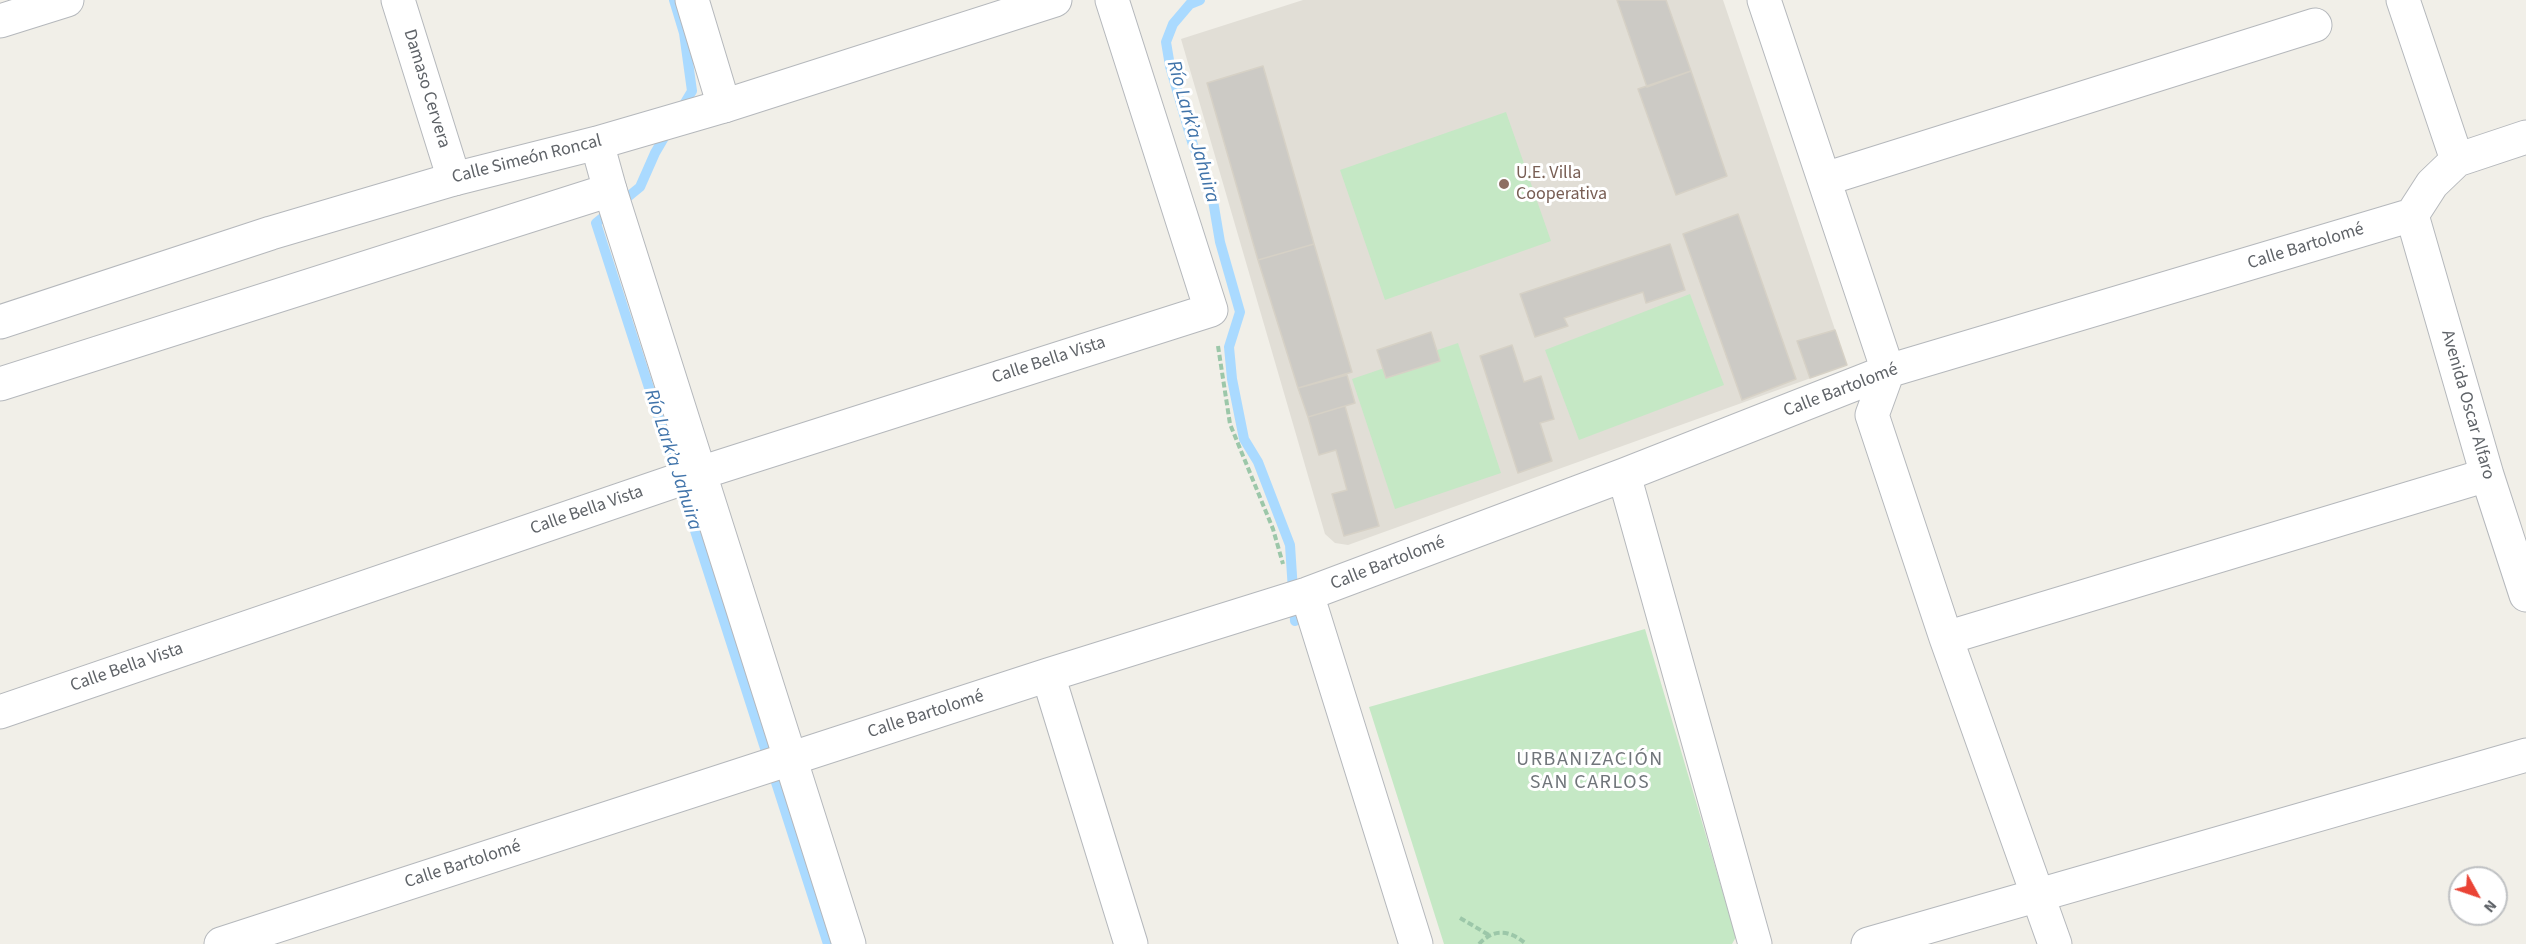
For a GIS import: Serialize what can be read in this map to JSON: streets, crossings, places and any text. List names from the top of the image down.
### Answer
{
  "streets": {
    "street": [
      "Damaso Cervera",
      "Calle Simeón Roncal",
      "Calle Bartolomé",
      "Calle Bella Vista",
      "Avenida Oscar Alfaro"
    ]
  },
  "crossings": [
    ["Damaso Cervera", "Calle Simeón Roncal"],
    ["Calle Bartolomé", "Avenida Oscar Alfaro"]
  ],
  "districts": ["URBANIZACIÓN SAN CARLOS"],
  "water": ["Río Lark’a Jahuira"],
  "places": ["U.E. Villa Cooperativa"],
  "north": "bottom right"
}
